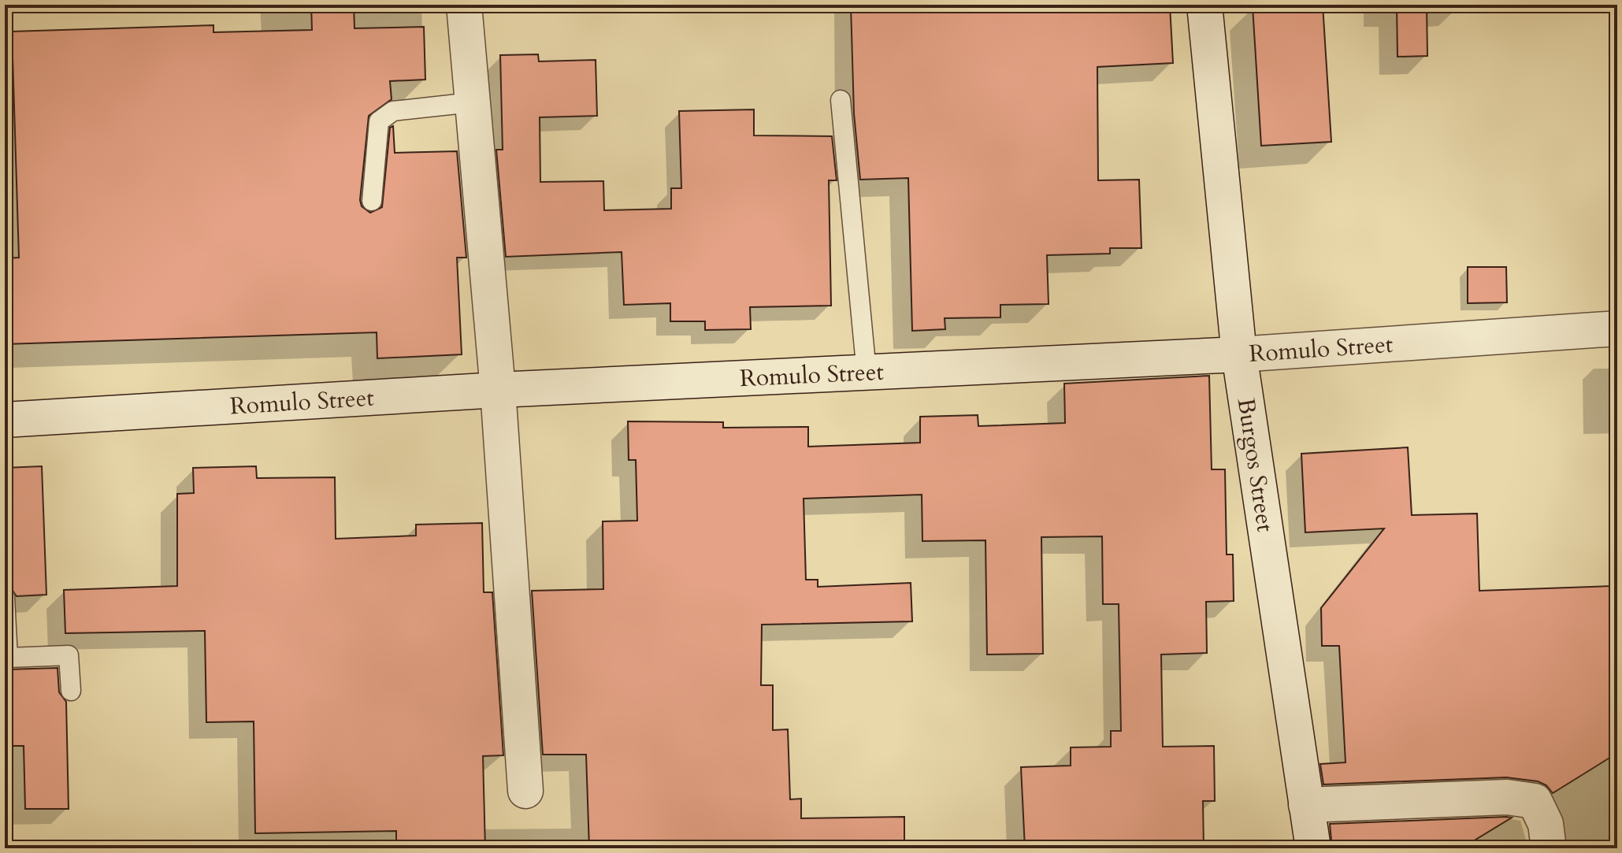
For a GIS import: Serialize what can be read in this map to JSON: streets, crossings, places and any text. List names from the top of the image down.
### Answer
{
  "streets": {
    "street": ["Romulo Street", "Burgos Street"]
  },
  "crossings": [
    ["Romulo Street", "Burgos Street"]
  ]
}
